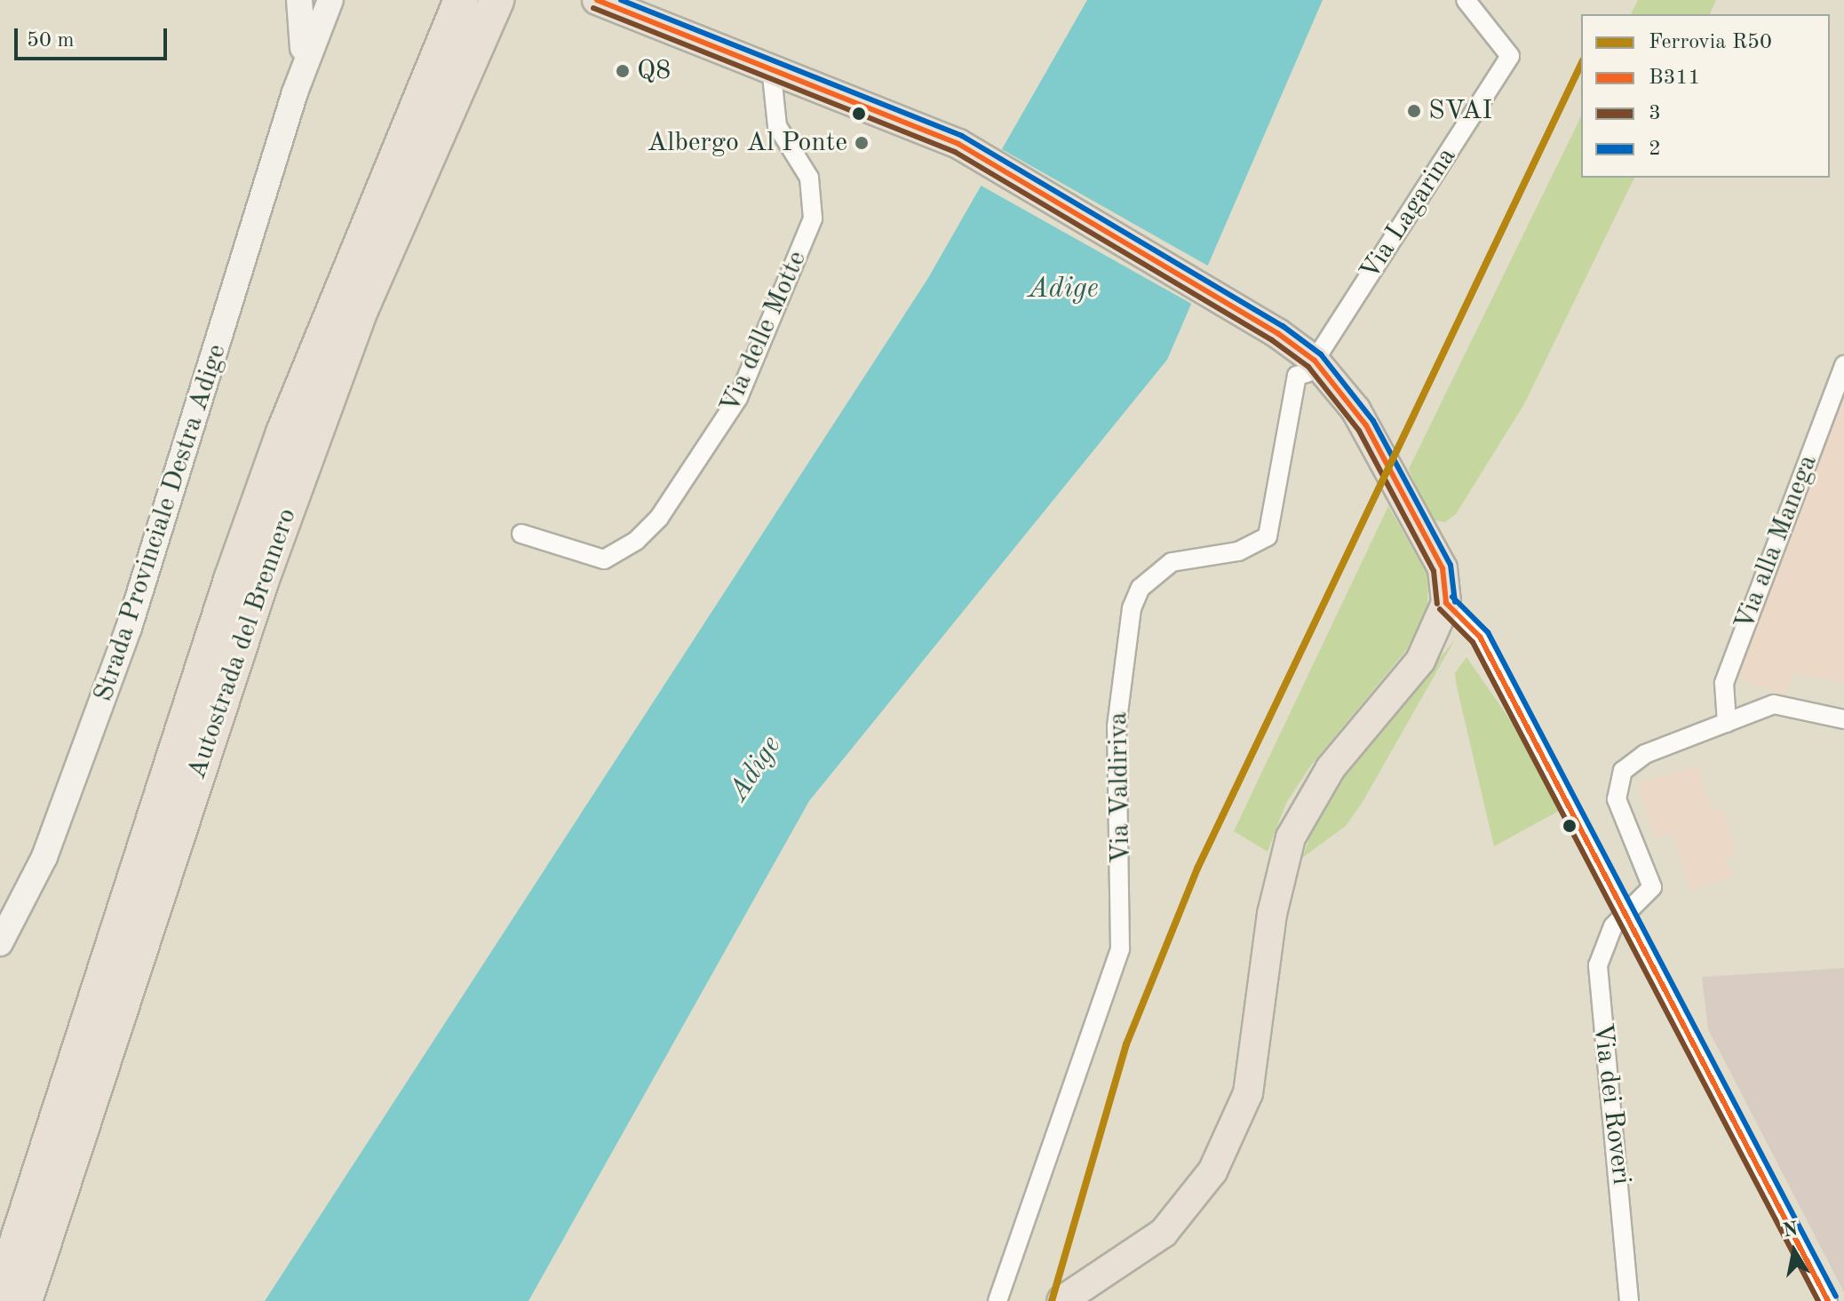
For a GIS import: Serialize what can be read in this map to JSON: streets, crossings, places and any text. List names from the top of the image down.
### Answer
{
  "streets": {
    "highway": ["Autostrada del Brennero"],
    "main road": ["Strada Provinciale Destra Adige"],
    "street": [
      "Via Lagarina",
      "Via delle Motte",
      "Via alla Manega",
      "Via Valdiriva",
      "Via dei Roveri"
    ]
  },
  "crossings": [
    ["Via Lagarina", "Via Valdiriva"],
    ["Via alla Manega", "Via dei Roveri"]
  ],
  "water": ["Adige"],
  "places": ["Q8", "SVAI", "Albergo Al Ponte"],
  "lines": [
    "transit line B311",
    "transit line 2",
    "transit line 3",
    "rail line R50"
  ],
  "legend": [
    "Ferrovia R50",
    "B311",
    "3",
    "2"
  ],
  "scale_bar": "50 m",
  "north": "top"
}
